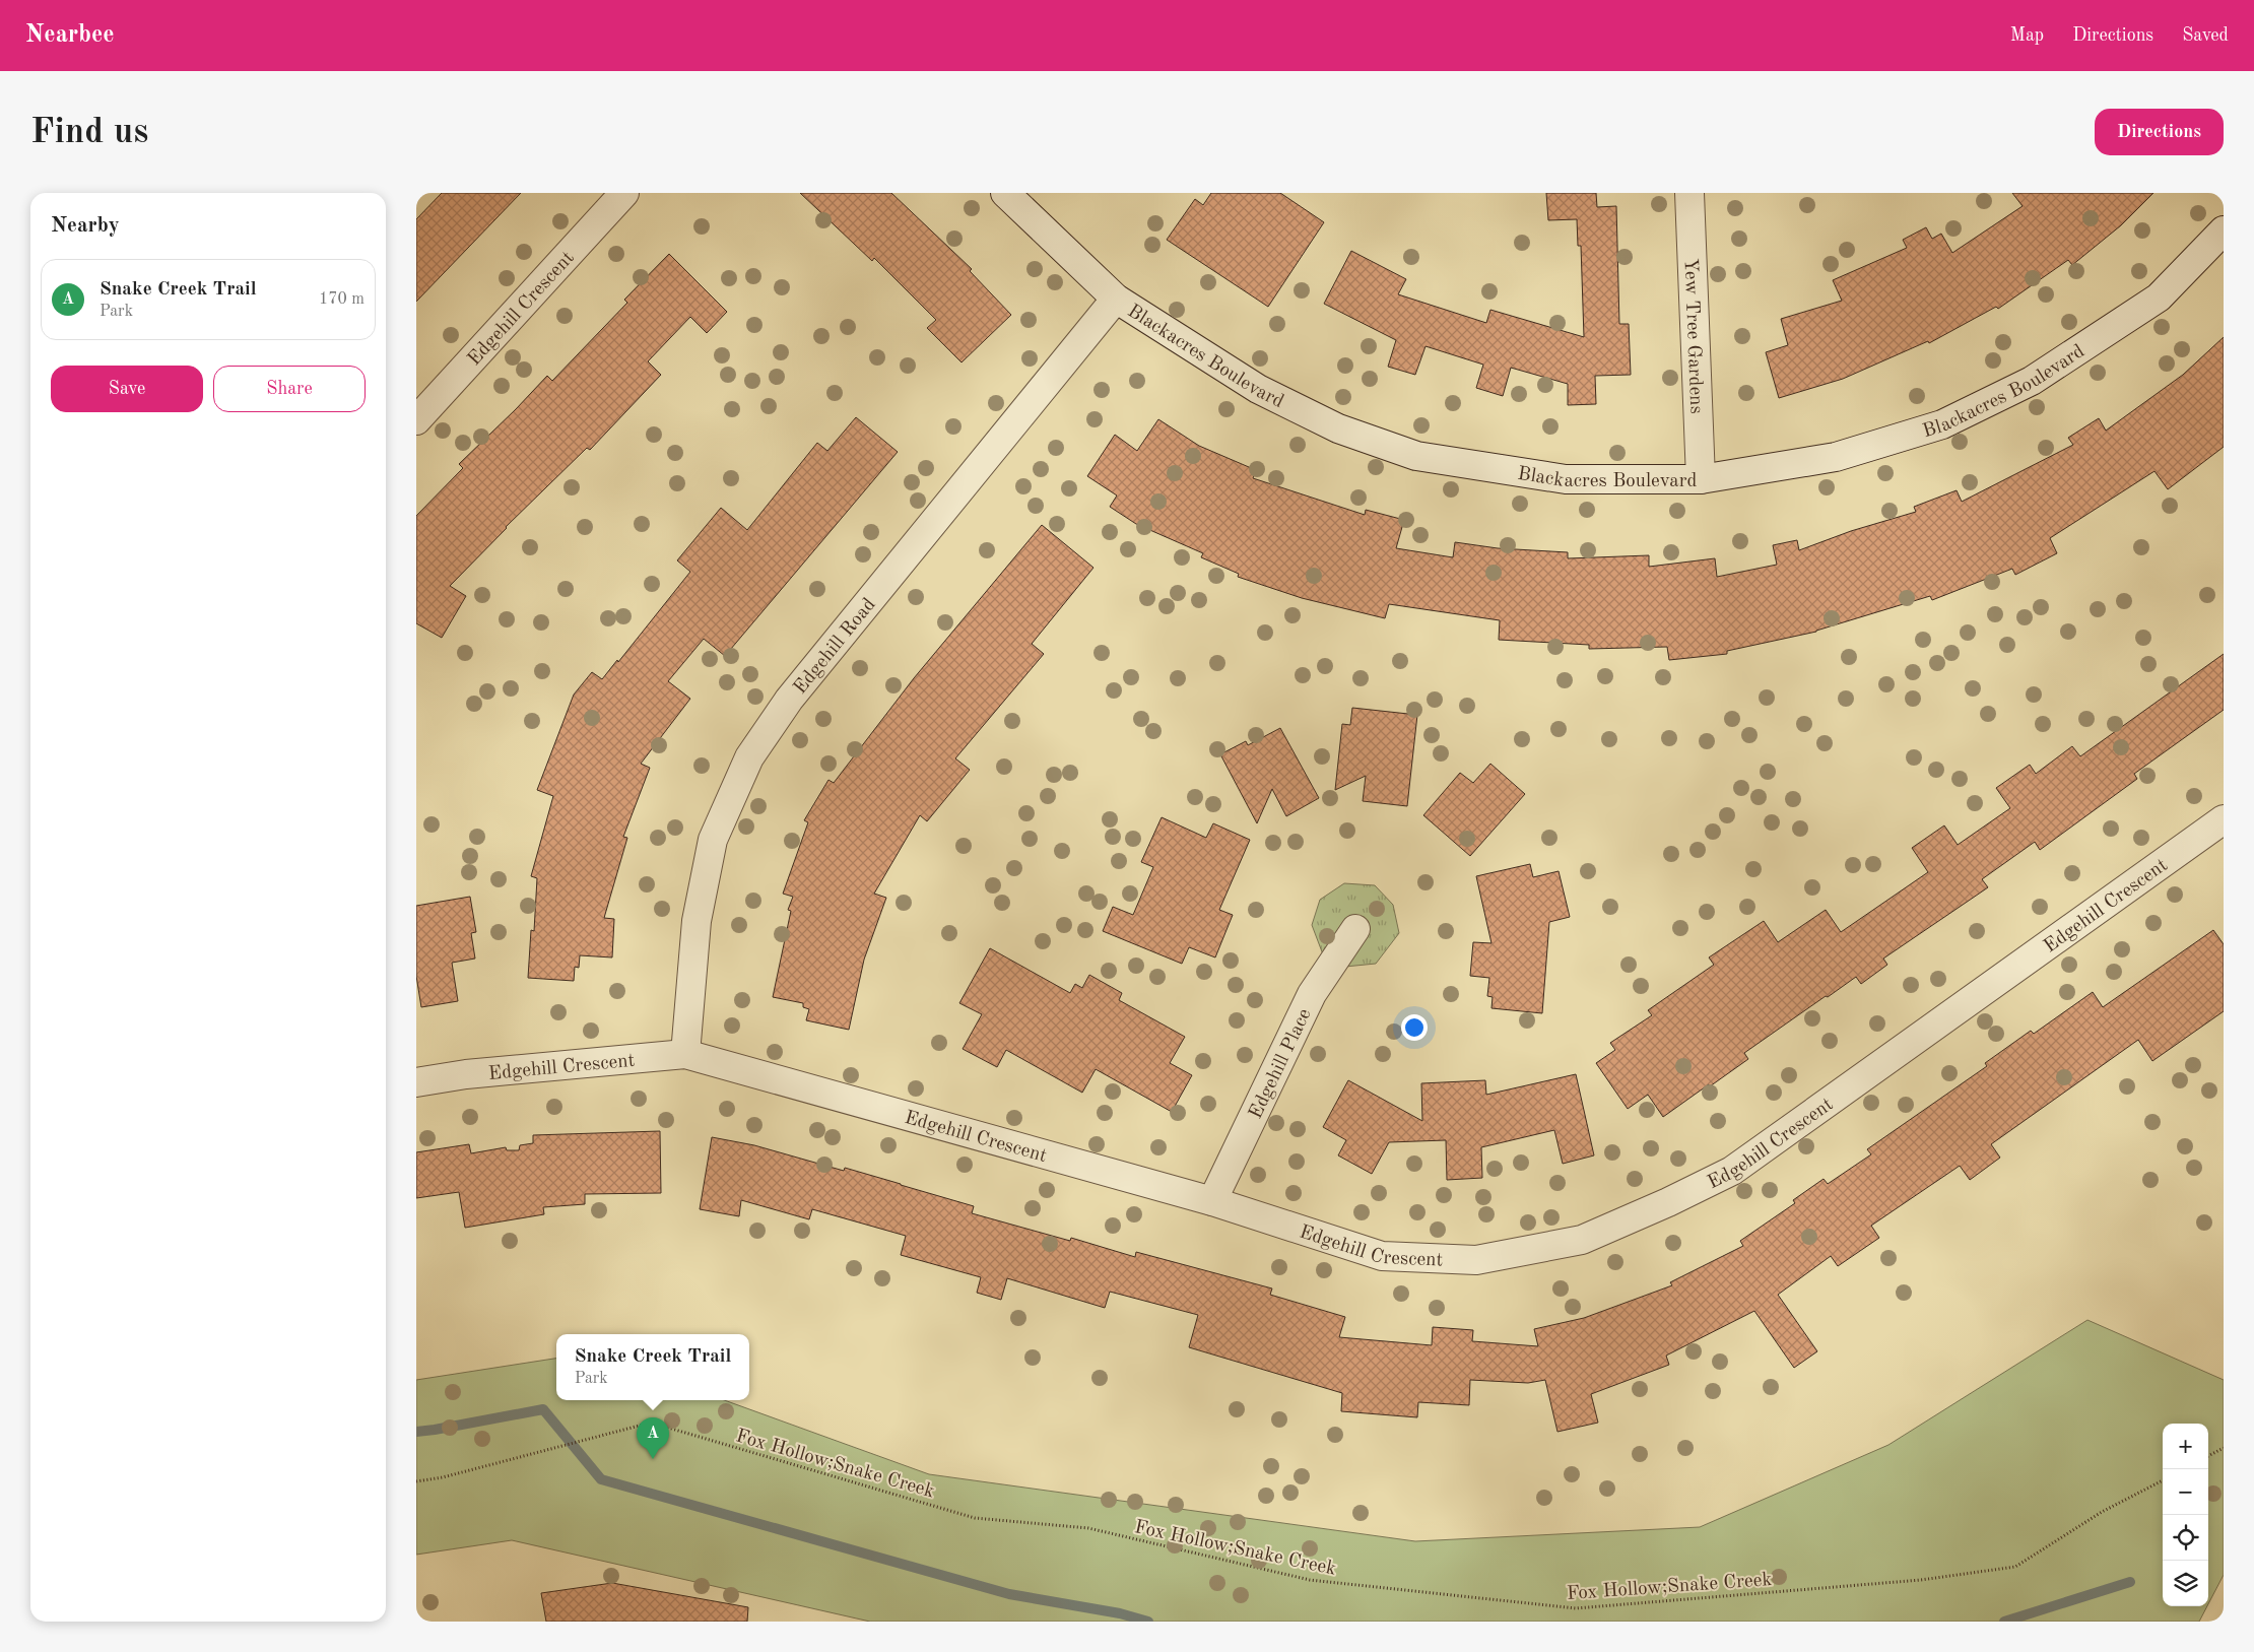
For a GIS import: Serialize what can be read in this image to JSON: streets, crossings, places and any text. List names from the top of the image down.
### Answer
{
  "streets": {
    "street": [
      "Edgehill Crescent",
      "Yew Tree Gardens",
      "Blackacres Boulevard",
      "Edgehill Road",
      "Edgehill Place"
    ],
    "path": ["Fox Hollow;Snake Creek"]
  },
  "crossings": [
    ["Edgehill Crescent", "Edgehill Road"],
    ["Edgehill Crescent", "Edgehill Place"],
    ["Yew Tree Gardens", "Blackacres Boulevard"],
    ["Blackacres Boulevard", "Edgehill Road"]
  ],
  "page": {
    "header": "Nearbee",
    "nav": ["Map", "Directions", "Saved"],
    "buttons": [
      "Directions",
      ["Save", "Share"]
    ],
    "title": "Find us",
    "heading": "Nearby",
    "list": [
      {
        "mark": "A",
        "name": "Snake Creek Trail",
        "note": "Park",
        "value": "170 m"
      }
    ],
    "popup": ["Snake Creek Trail", "Park"],
    "pins": "A",
    "map_buttons": ["+", "−"]
  }
}
